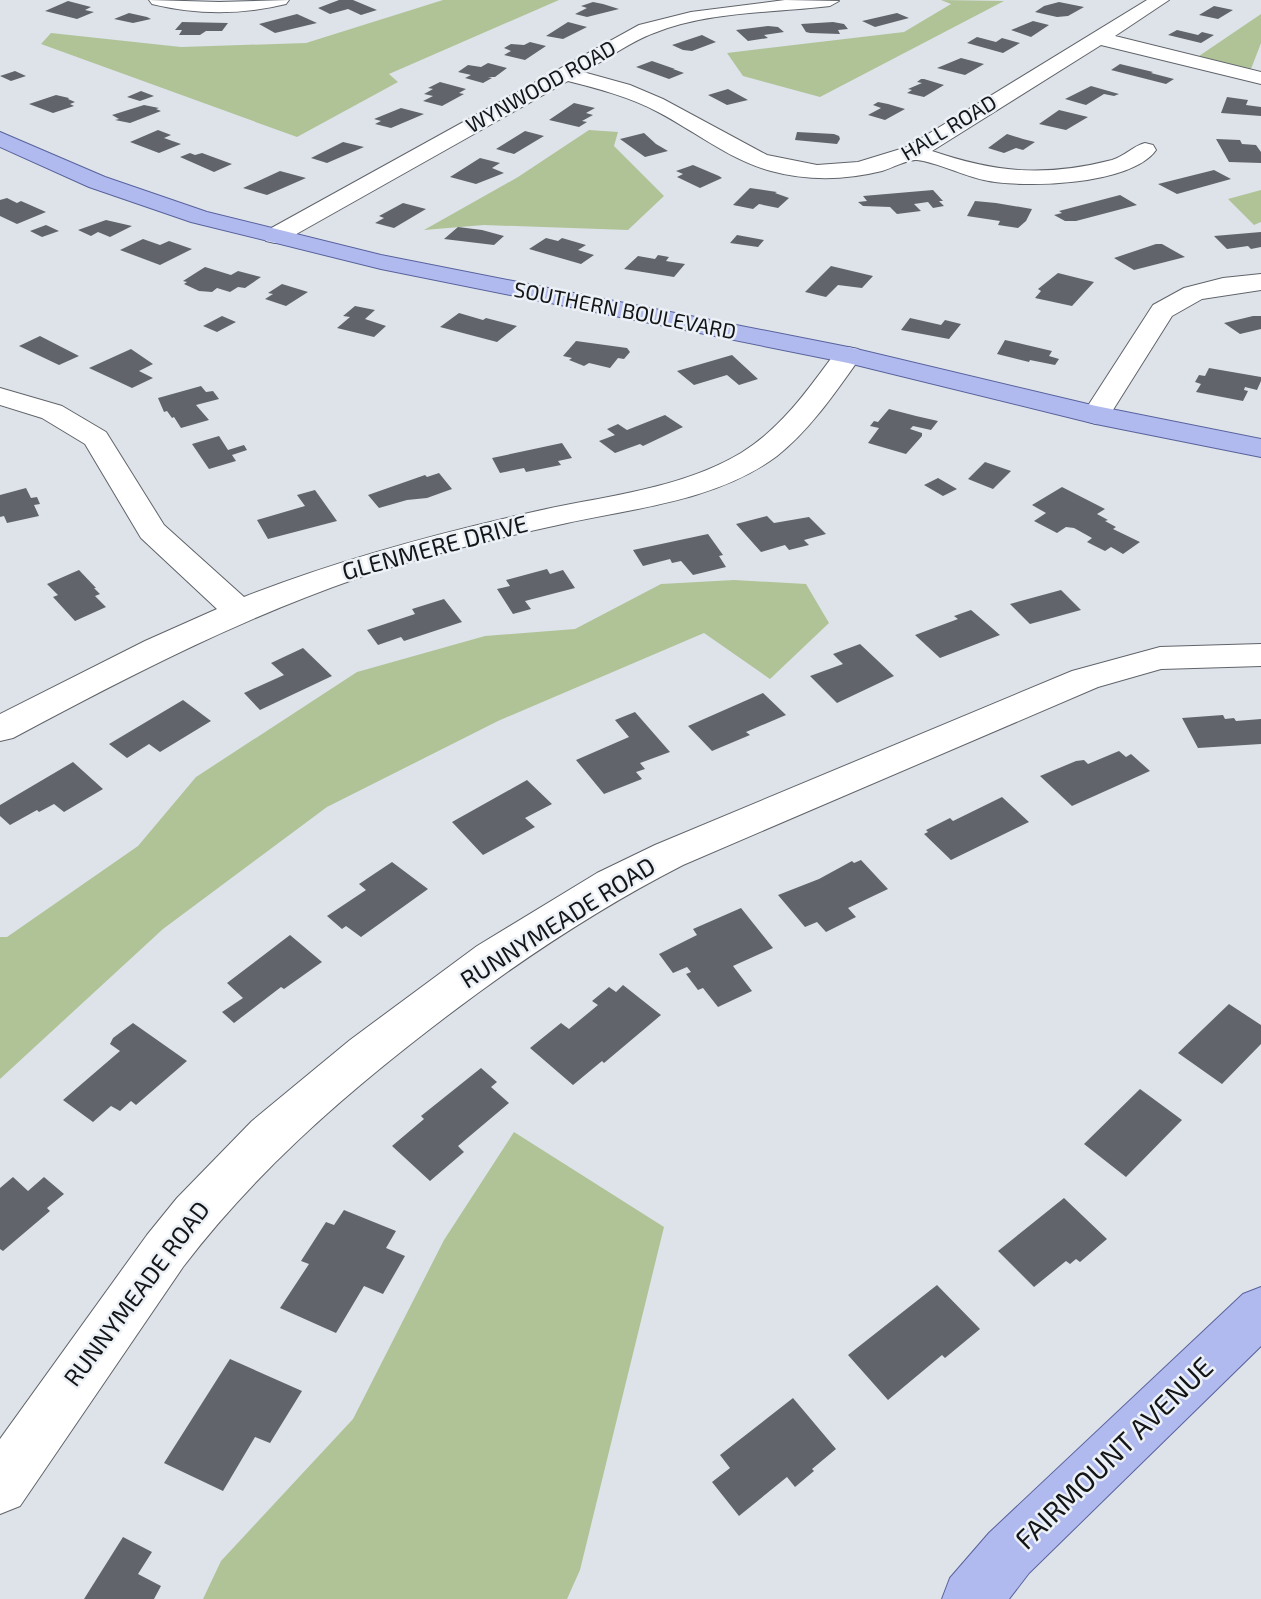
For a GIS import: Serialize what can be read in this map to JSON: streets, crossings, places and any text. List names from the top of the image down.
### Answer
{
  "streets": {
    "main road": ["SOUTHERN BOULEVARD", "FAIRMOUNT AVENUE"],
    "street": [
      "WYNWOOD ROAD",
      "HALL ROAD",
      "GLENMERE DRIVE",
      "RUNNYMEADE ROAD"
    ]
  },
  "crossings": [
    ["WYNWOOD ROAD", "HALL ROAD"],
    ["WYNWOOD ROAD", "SOUTHERN BOULEVARD"],
    ["SOUTHERN BOULEVARD", "GLENMERE DRIVE"]
  ]
}
